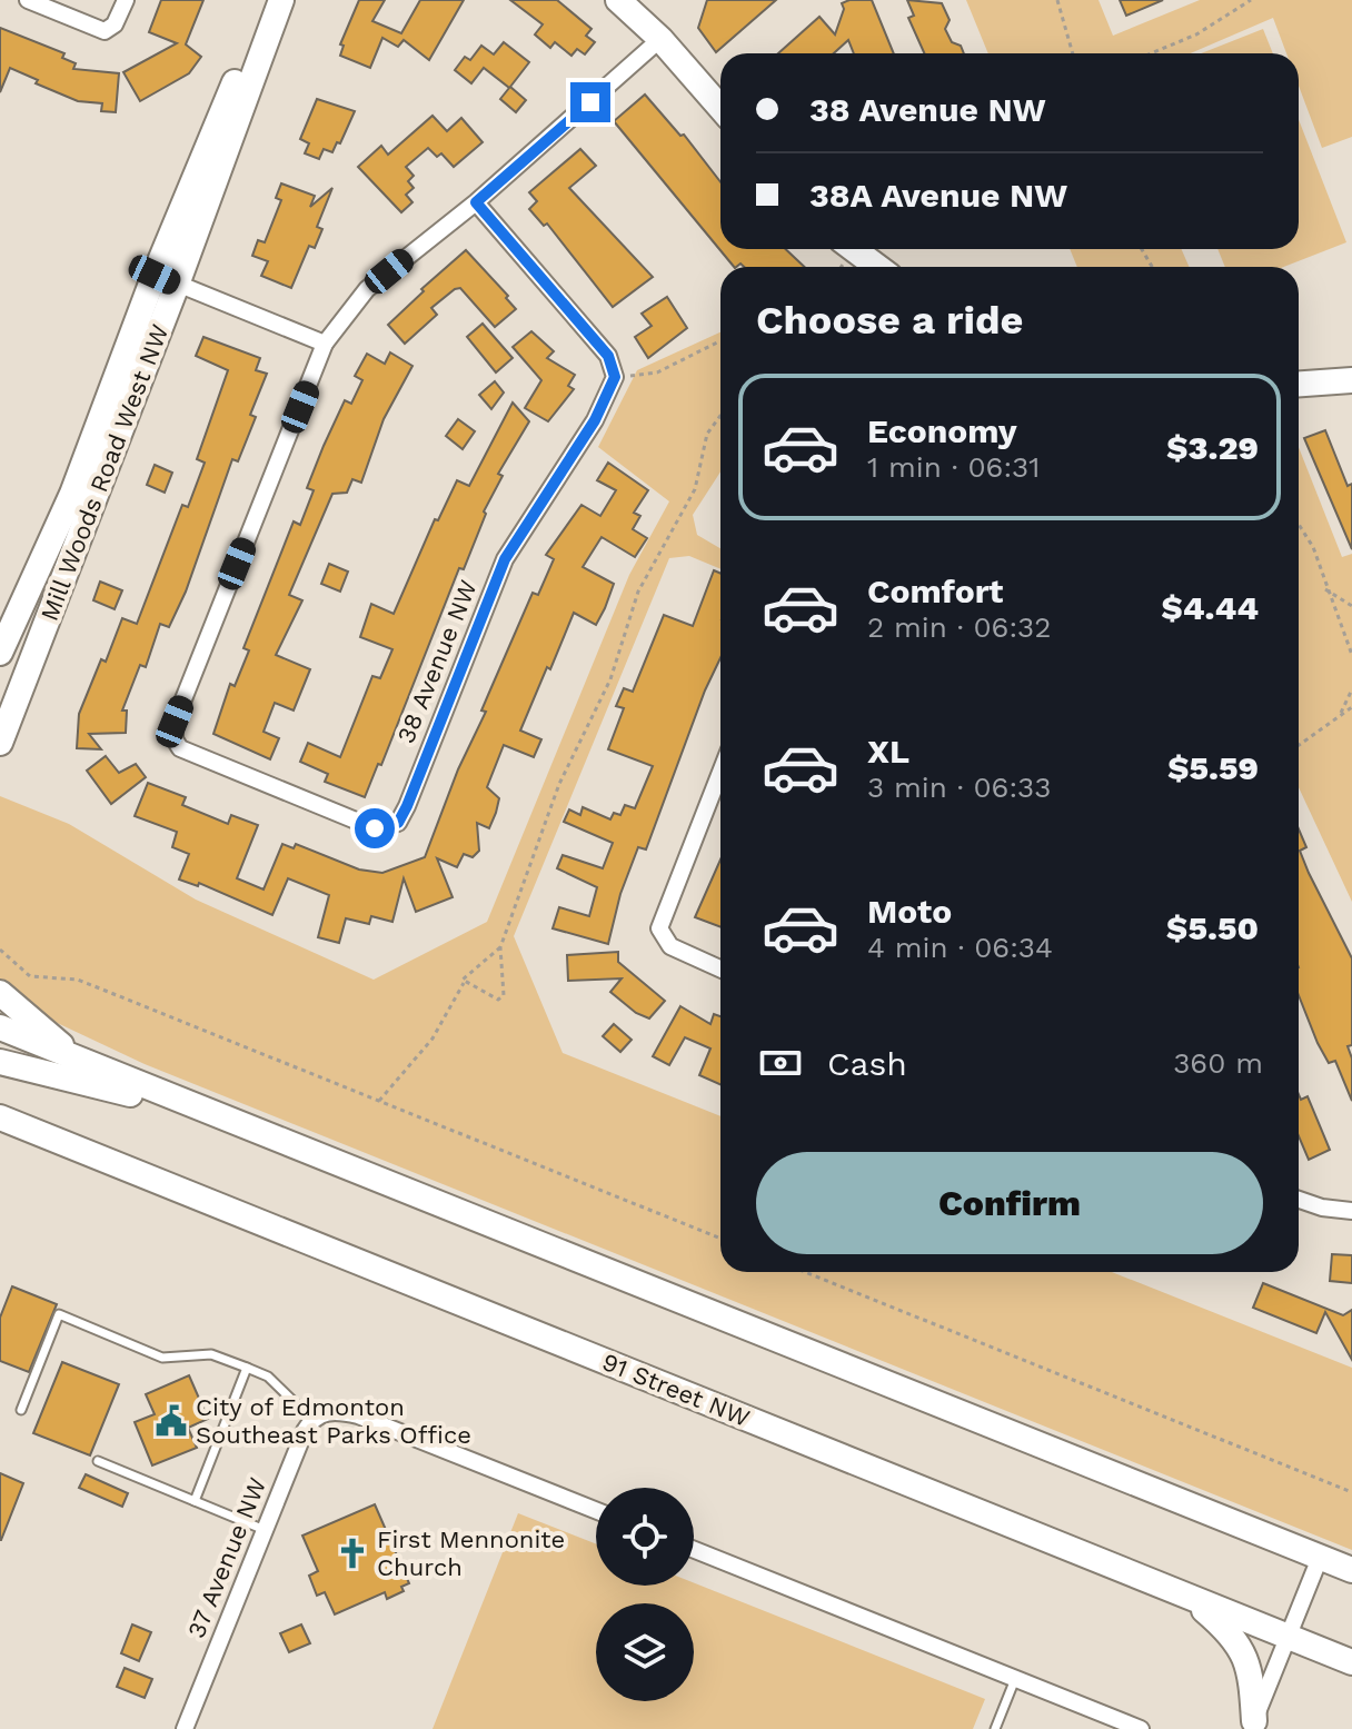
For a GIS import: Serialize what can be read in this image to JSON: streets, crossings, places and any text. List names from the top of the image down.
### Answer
{
  "streets": {
    "main road": ["Mill Woods Road West NW", "91 Street NW"],
    "street": ["38 Avenue NW", "37 Avenue NW"]
  },
  "places": {
    "public building": ["City of Edmonton Southeast Parks Office"],
    "church": ["First Mennonite Church"]
  },
  "page": {
    "banner": ["38 Avenue NW", "38A Avenue NW"],
    "heading": "Choose a ride",
    "list": [
      {
        "name": "Economy",
        "note": "1 min · 06:31",
        "value": "$3.29"
      },
      {
        "name": "Comfort",
        "note": "2 min · 06:32",
        "value": "$4.44"
      },
      {
        "name": "XL",
        "note": "3 min · 06:33",
        "value": "$5.59"
      },
      {
        "name": "Moto",
        "note": "4 min · 06:34",
        "value": "$5.50"
      }
    ],
    "pay": ["Cash", "360 m"],
    "buttons": "Confirm"
  }
}
